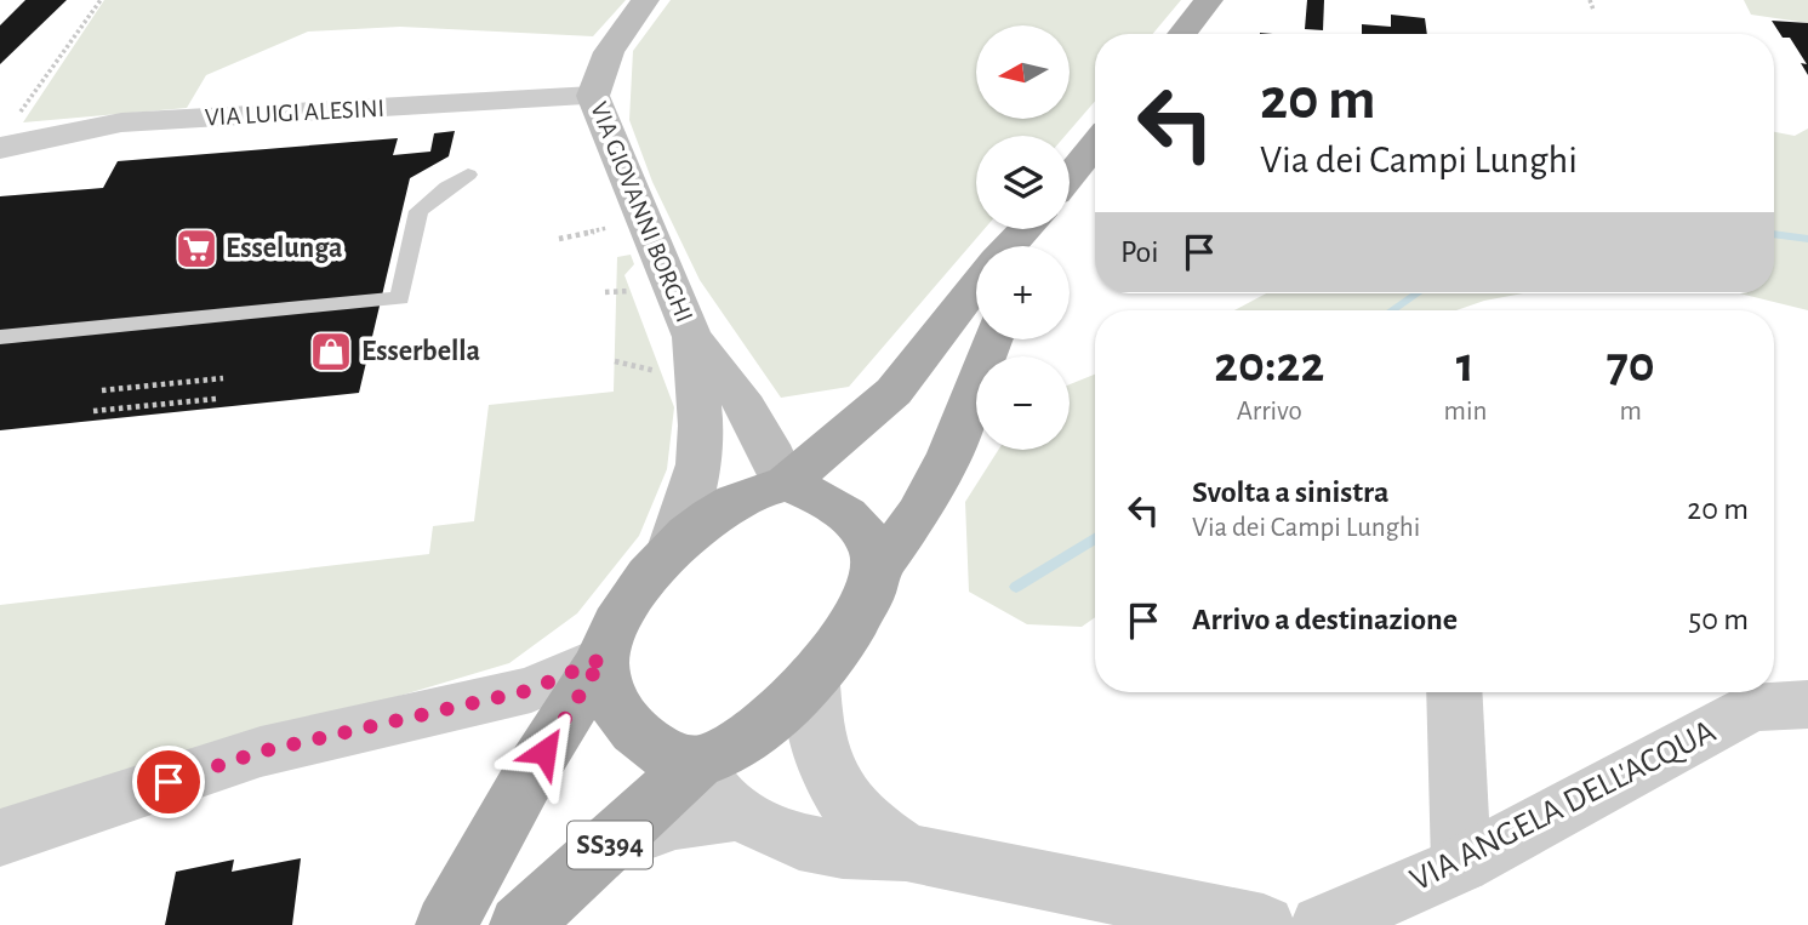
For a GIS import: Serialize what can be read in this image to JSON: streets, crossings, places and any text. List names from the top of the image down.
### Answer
{
  "streets": {
    "main road": ["VIA GIOVANNI BORGHI", "SS394"],
    "street": ["VIA LUIGI ALESINI", "VIA ANGELA DELL'ACQUA"]
  },
  "crossings": [
    ["VIA LUIGI ALESINI", "VIA GIOVANNI BORGHI"],
    ["VIA GIOVANNI BORGHI", "SS394"]
  ],
  "places": {
    "supermarket": ["Esselunga"],
    "shop": ["Esserbella"]
  },
  "north": "left",
  "page": {
    "map_buttons": ["+", "−"],
    "turn": ["20 m", "Via dei Campi Lunghi"],
    "then": "Poi",
    "eta": [
      "20:22",
      "Arrivo",
      "1",
      "min",
      "70",
      "m"
    ],
    "list": [
      {
        "name": "Svolta a sinistra",
        "note": "Via dei Campi Lunghi",
        "value": "20 m"
      },
      {
        "name": "Arrivo a destinazione",
        "value": "50 m"
      }
    ]
  }
}
